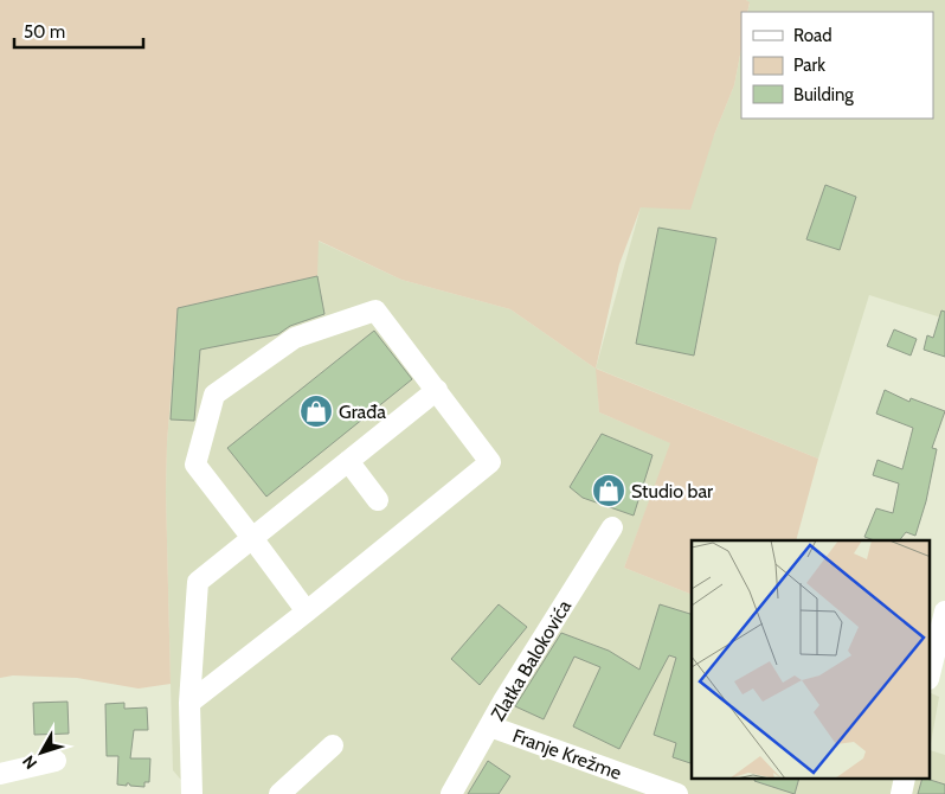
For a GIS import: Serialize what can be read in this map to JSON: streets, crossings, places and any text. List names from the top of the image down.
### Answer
{
  "streets": {
    "street": ["Zlatka Balokovića", "Franje Krežme"]
  },
  "crossings": [
    ["Zlatka Balokovića", "Franje Krežme"]
  ],
  "places": {
    "shop": ["Građa", "Studio bar"]
  },
  "legend": ["Road", "Park", "Building"],
  "scale_bar": "50 m",
  "north": "bottom left"
}
